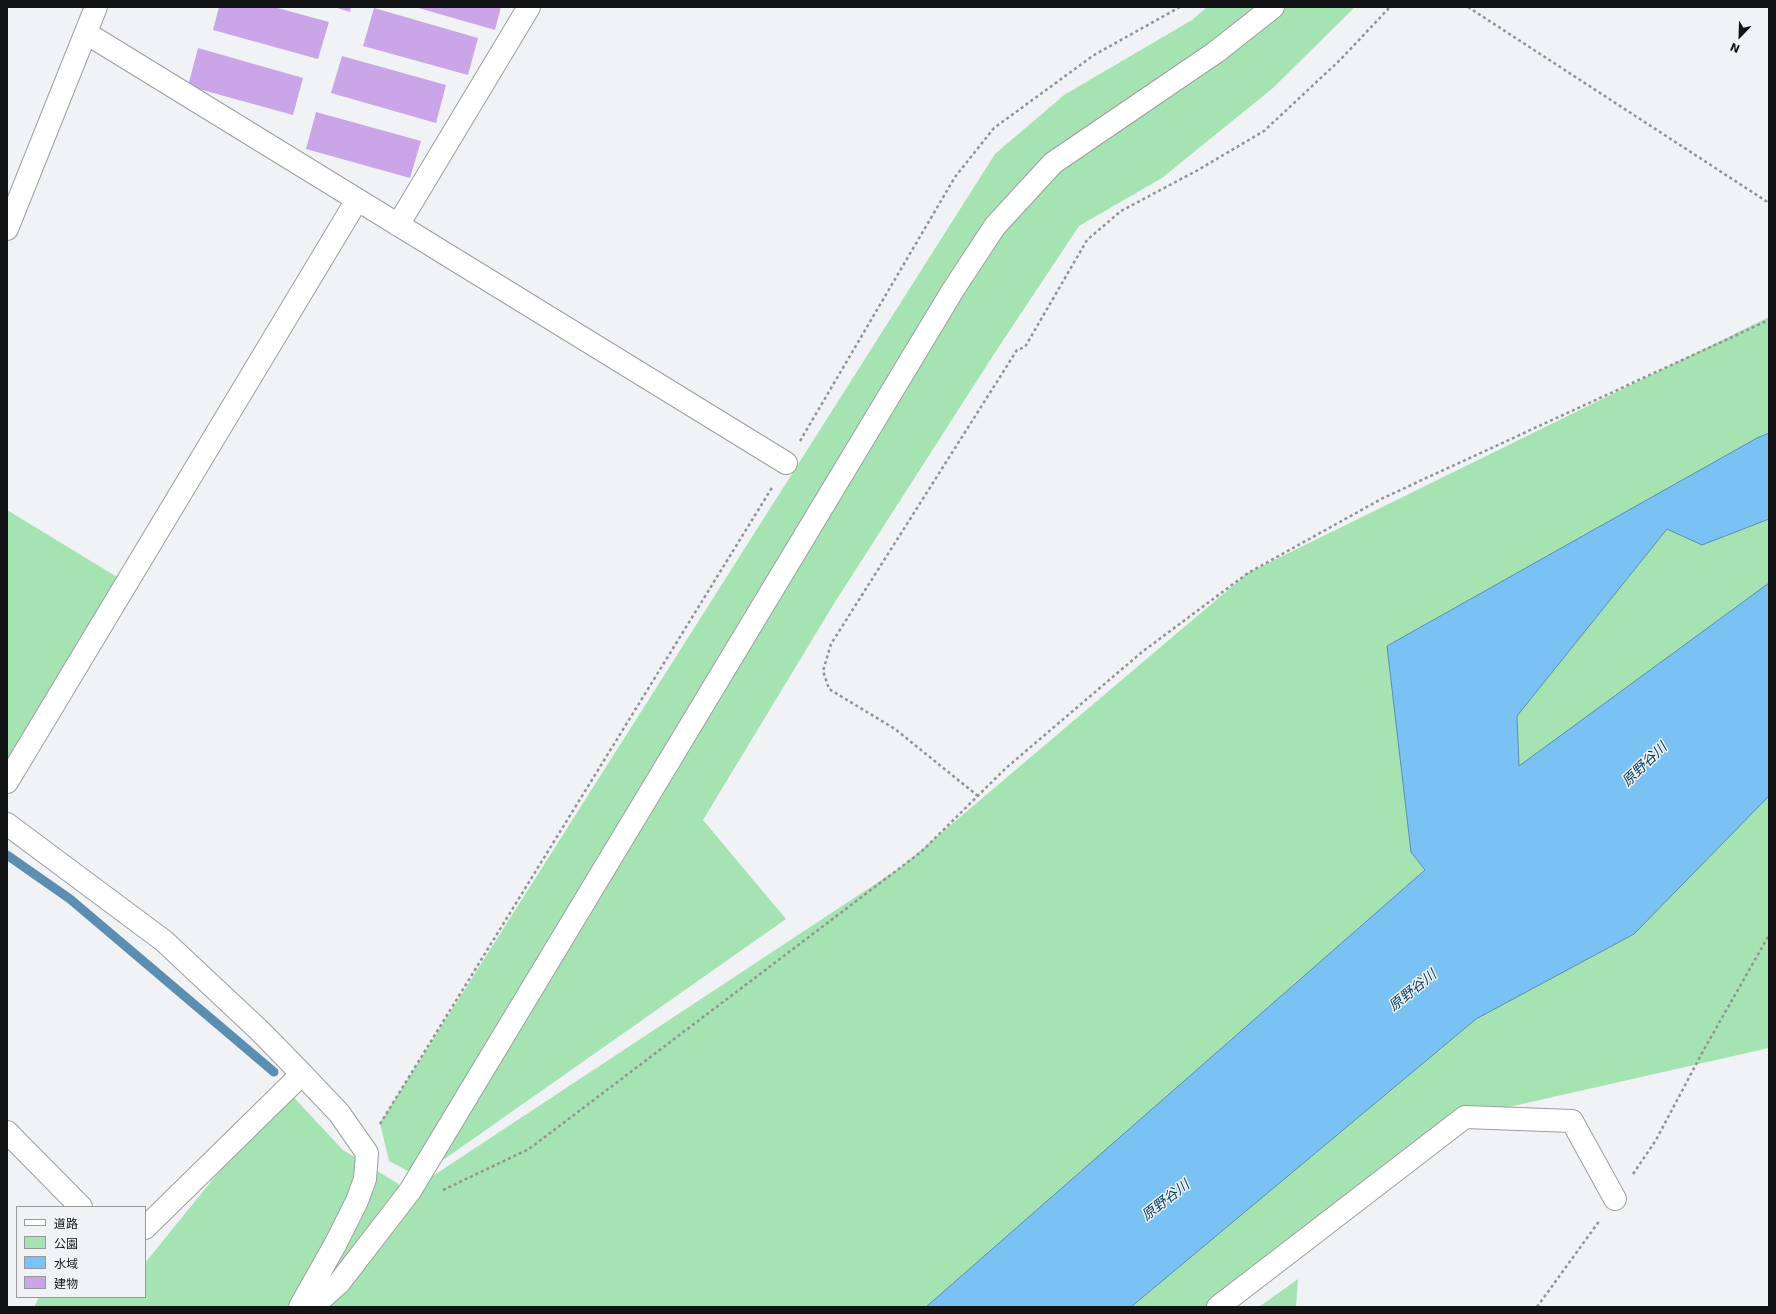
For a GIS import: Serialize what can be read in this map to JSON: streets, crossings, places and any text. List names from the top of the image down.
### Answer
{
  "water": ["原野谷川"],
  "legend": [
    "道路",
    "公園",
    "水域",
    "建物"
  ],
  "north": "bottom left"
}
